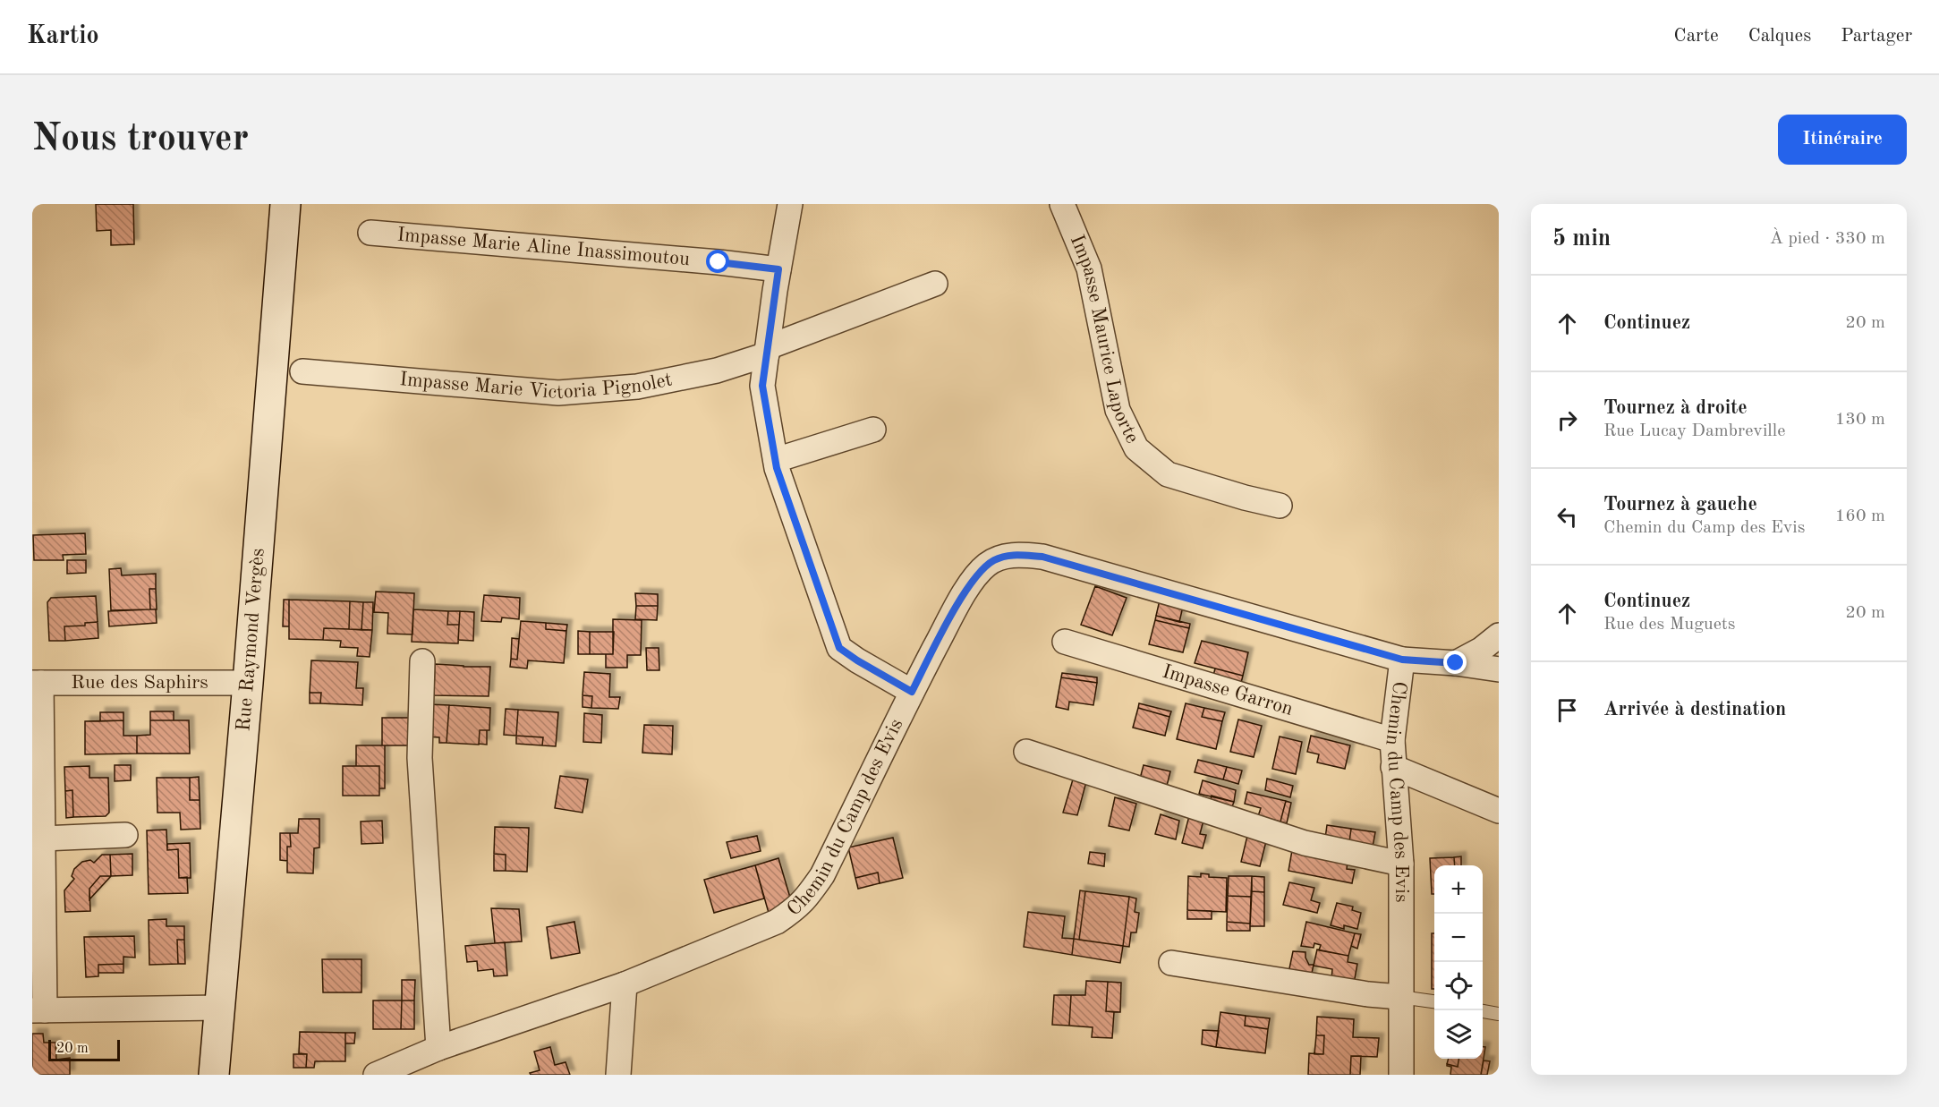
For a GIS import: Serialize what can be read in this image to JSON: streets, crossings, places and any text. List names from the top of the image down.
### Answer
{
  "streets": {
    "main road": ["Rue Raymond Vergès"],
    "street": [
      "Impasse Marie Aline Inassimoutou",
      "Impasse Maurice Laporte",
      "Impasse Marie Victoria Pignolet",
      "Rue des Saphirs",
      "Impasse Garron",
      "Chemin du Camp des Evis"
    ]
  },
  "crossings": [
    ["Rue Raymond Vergès", "Rue des Saphirs"],
    ["Impasse Garron", "Chemin du Camp des Evis"]
  ],
  "scale_bar": "20 m",
  "page": {
    "header": "Kartio",
    "nav": ["Carte", "Calques", "Partager"],
    "buttons": "Itinéraire",
    "title": "Nous trouver",
    "heading": ["5 min", "À pied · 330 m"],
    "list": [
      ["Continuez", "20 m"],
      ["Tournez à droite", "Rue Lucay Dambreville", "130 m"],
      ["Tournez à gauche", "Chemin du Camp des Evis", "160 m"],
      ["Continuez", "Rue des Muguets", "20 m"],
      "Arrivée à destination"
    ],
    "map_buttons": ["+", "−"],
    "scale": "20 m"
  }
}
